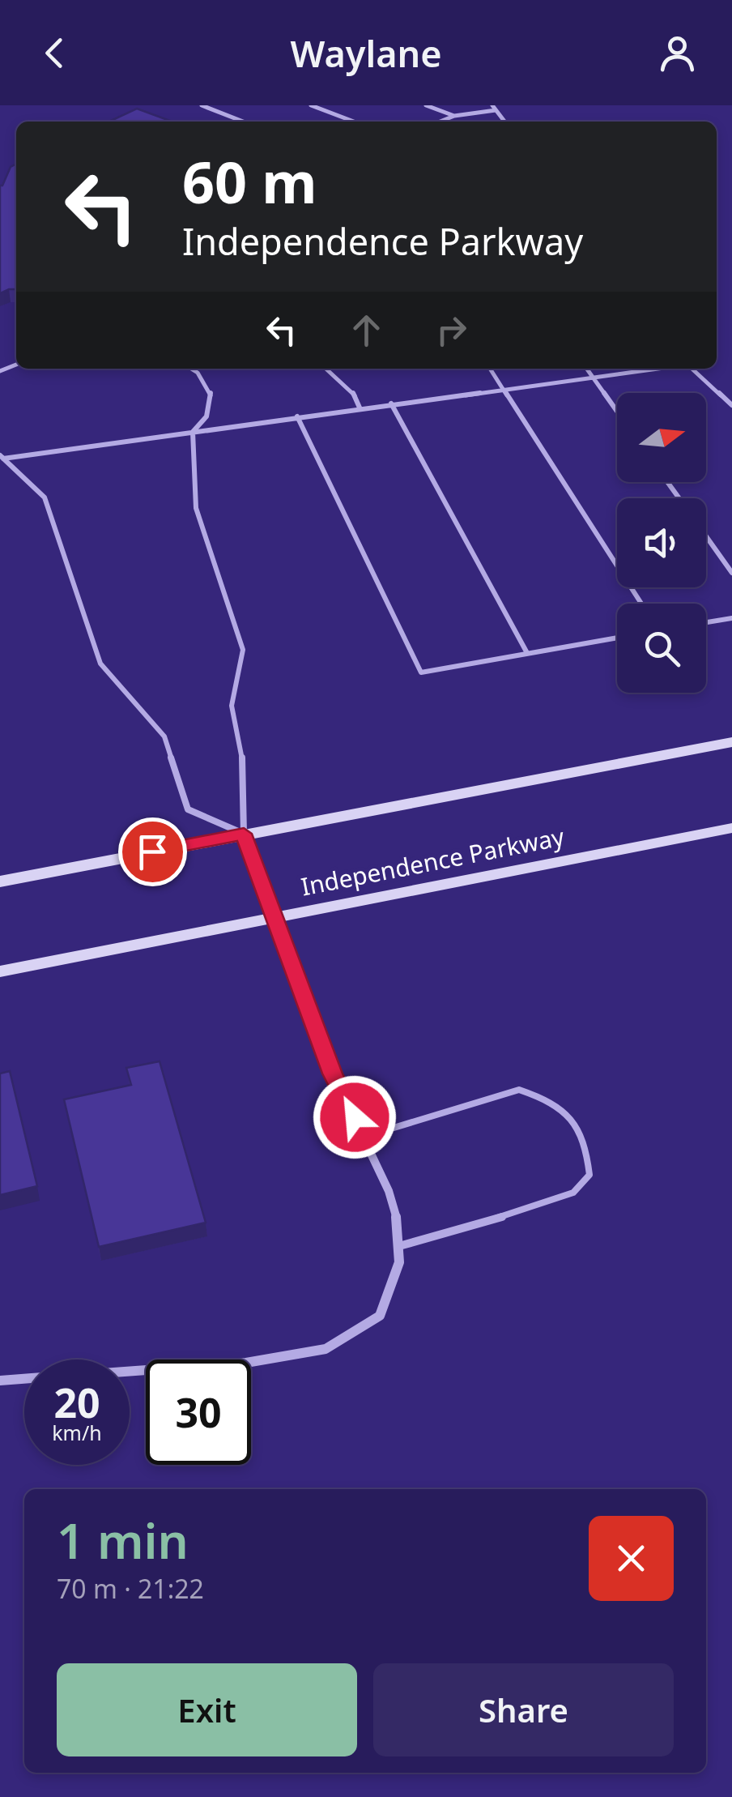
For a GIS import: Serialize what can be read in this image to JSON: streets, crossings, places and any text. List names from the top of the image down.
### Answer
{
  "streets": {
    "main road": ["Independence Parkway"]
  },
  "north": "right",
  "page": {
    "header": "Waylane",
    "turn": ["60 m", "Independence Parkway"],
    "speed": "20 km/h",
    "limit": "30",
    "heading": ["1 min", "70 m · 21:22"],
    "buttons": ["Exit", "Share"]
  }
}
